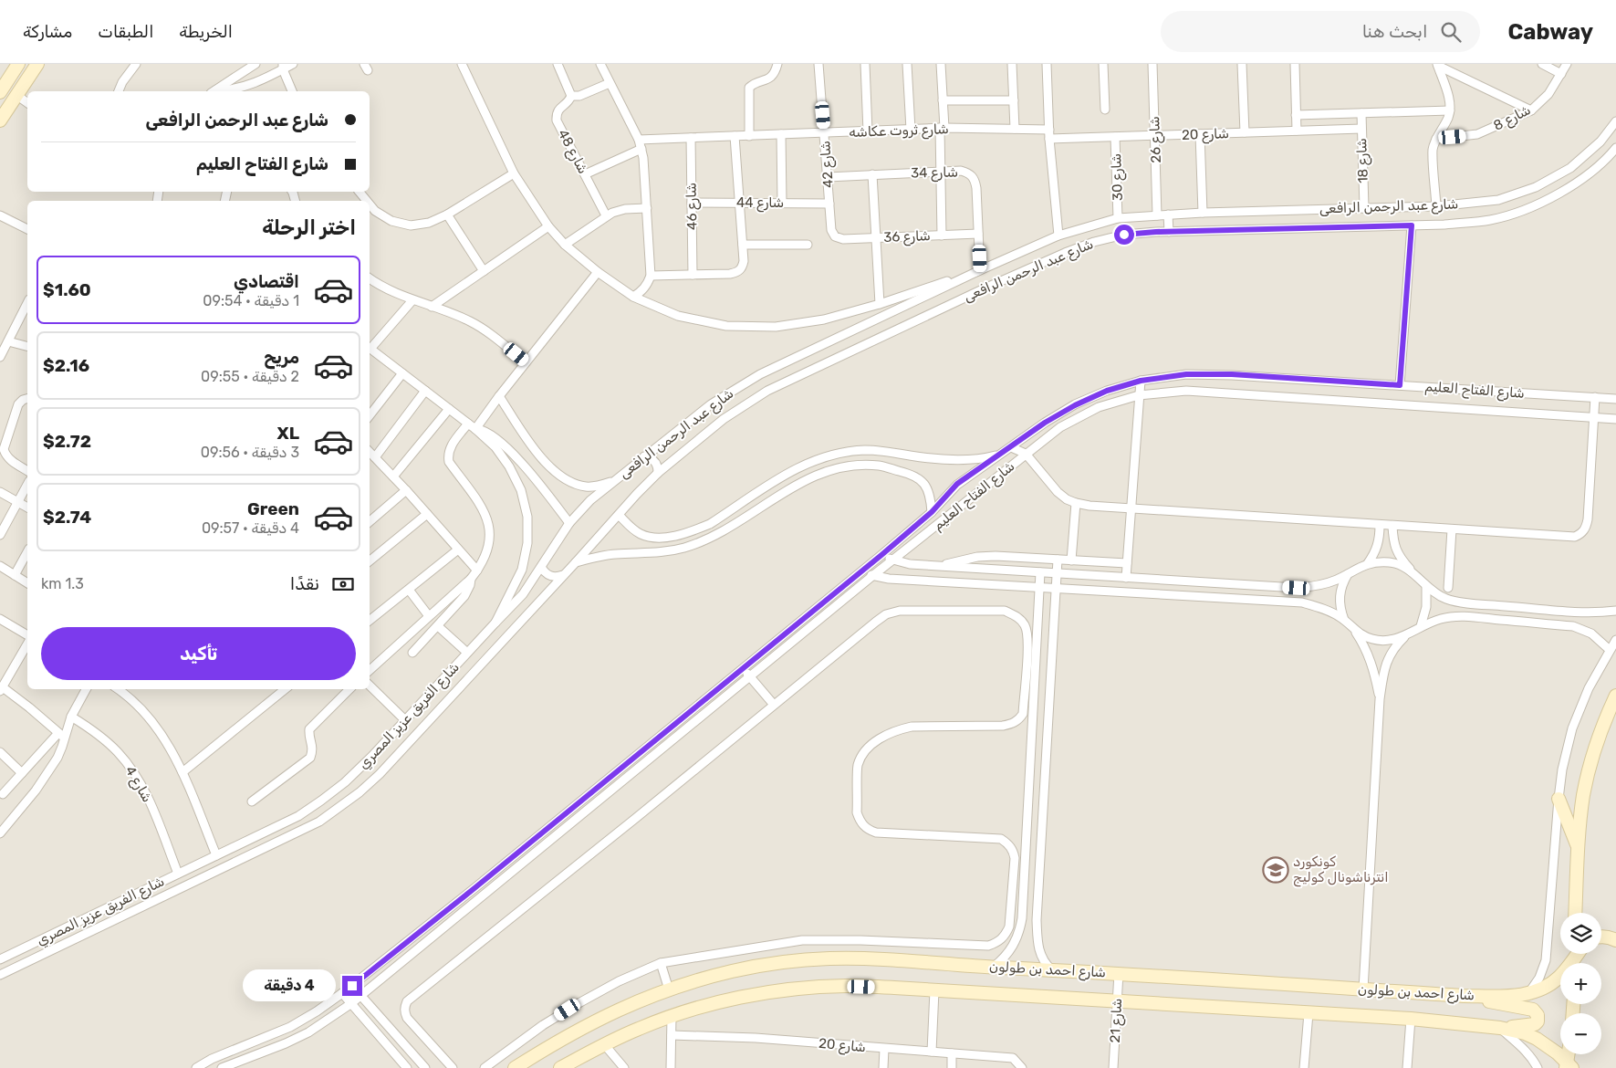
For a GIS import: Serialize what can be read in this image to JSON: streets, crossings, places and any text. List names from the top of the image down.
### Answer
{
  "streets": {
    "street": [
      "شارع 8",
      "شارع ثروت عكاشه",
      "شارع 20",
      "شارع 26",
      "شارع 48",
      "شارع 18",
      "شارع 42",
      "شارع 34",
      "شارع 30",
      "شارع 44",
      "شارع 46",
      "شارع عبد الرحمن الرافعى",
      "شارع 36",
      "شارع الفتاح العليم",
      "شارع الفريق عزيز المصري",
      "شارع 4",
      "شارع احمد بن طولون",
      "شارع 21"
    ]
  },
  "crossings": [
    ["شارع ثروت عكاشه", "شارع 42"],
    ["شارع ثروت عكاشه", "شارع 46"],
    ["شارع 20", "شارع 26"],
    ["شارع 20", "شارع 18"],
    ["شارع 20", "شارع 30"],
    ["شارع 26", "شارع عبد الرحمن الرافعى"],
    ["شارع 18", "شارع عبد الرحمن الرافعى"],
    ["شارع 42", "شارع 34"],
    ["شارع 42", "شارع 44"],
    ["شارع 42", "شارع 36"],
    ["شارع 34", "شارع عبد الرحمن الرافعى"],
    ["شارع 34", "شارع 36"],
    ["شارع 30", "شارع عبد الرحمن الرافعى"],
    ["شارع 44", "شارع 46"],
    ["شارع عبد الرحمن الرافعى", "شارع الفريق عزيز المصري"],
    ["شارع الفريق عزيز المصري", "شارع 4"],
    ["شارع احمد بن طولون", "شارع 21"]
  ],
  "places": {
    "school or university": ["كونكورد انترناشونال كوليج"]
  },
  "page": {
    "header": "Cabway",
    "search": "ابحث هنا",
    "nav": ["الخريطة", "الطبقات", "مشاركة"],
    "banner": ["شارع عبد الرحمن الرافعى", "شارع الفتاح العليم"],
    "heading": "اختر الرحلة",
    "list": [
      {
        "name": "اقتصادي",
        "note": "1 دقيقة · 09:54",
        "value": "$1.60"
      },
      {
        "name": "مريح",
        "note": "2 دقيقة · 09:55",
        "value": "$2.16"
      },
      {
        "name": "XL",
        "note": "3 دقيقة · 09:56",
        "value": "$2.72"
      },
      {
        "name": "Green",
        "note": "4 دقيقة · 09:57",
        "value": "$2.74"
      }
    ],
    "pay": ["نقدًا", "1.3 km"],
    "buttons": "تأكيد",
    "map_buttons": ["+", "−"],
    "bubble": "4 دقيقة"
  }
}
